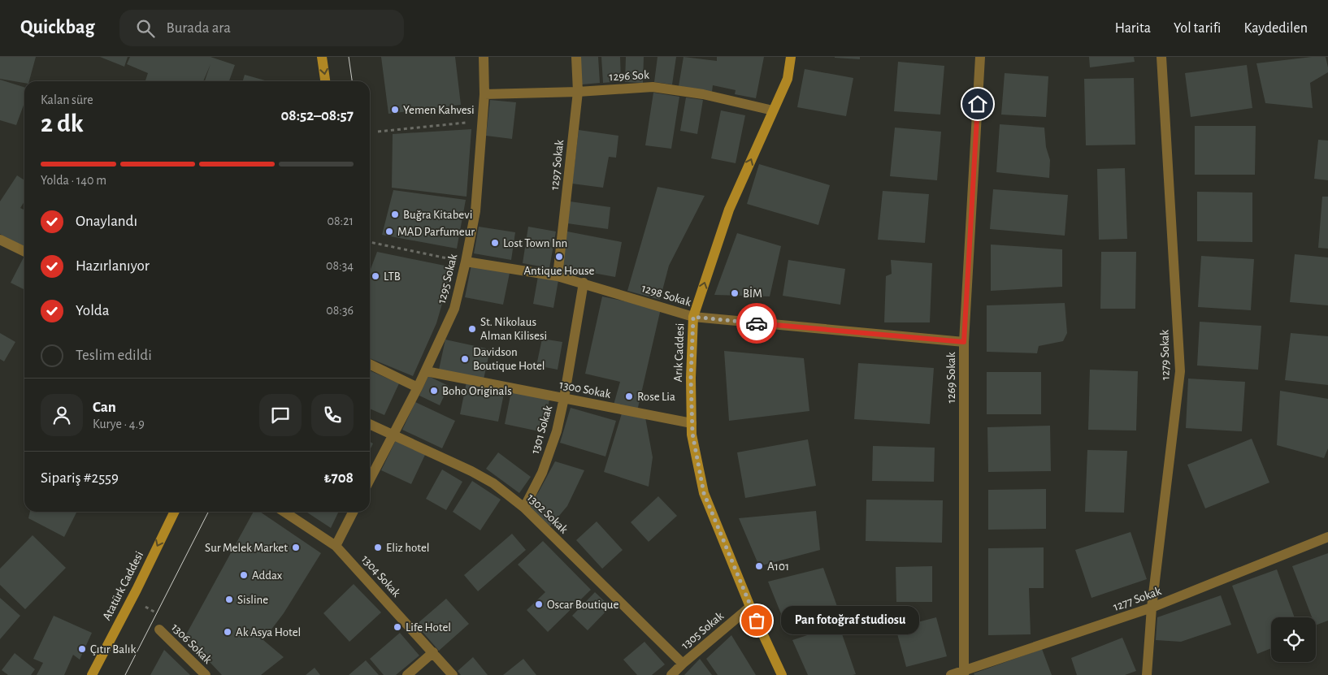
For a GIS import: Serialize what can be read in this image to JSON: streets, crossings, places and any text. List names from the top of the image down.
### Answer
{
  "streets": {
    "street": [
      "1296 Sok",
      "1297 Sokak",
      "1295 Sokak",
      "1298 Sokak",
      "Arık Caddesi",
      "1279 Sokak",
      "1269 Sokak",
      "1300 Sokak",
      "1301 Sokak",
      "1302 Sokak",
      "1304 Sokak",
      "Atatürk Caddesi",
      "1277 Sokak",
      "1305 Sokak",
      "1306 Sokak"
    ]
  },
  "crossings": [
    ["1296 Sok", "1297 Sokak"],
    ["1296 Sok", "1295 Sokak"],
    ["1296 Sok", "Arık Caddesi"],
    ["1297 Sokak", "1298 Sokak"],
    ["1295 Sokak", "1298 Sokak"],
    ["1295 Sokak", "1300 Sokak"],
    ["1295 Sokak", "1302 Sokak"],
    ["1298 Sokak", "Arık Caddesi"],
    ["1298 Sokak", "1269 Sokak"],
    ["1298 Sokak", "1301 Sokak"],
    ["Arık Caddesi", "1300 Sokak"],
    ["Arık Caddesi", "1305 Sokak"],
    ["1279 Sokak", "1277 Sokak"],
    ["1269 Sokak", "1277 Sokak"],
    ["1300 Sokak", "1301 Sokak"],
    ["1301 Sokak", "1302 Sokak"],
    ["1302 Sokak", "1305 Sokak"]
  ],
  "one_way": ["Atatürk Caddesi"],
  "places": [
    "Yemen Kahvesi",
    "Buğra Kitabevi",
    "MAD Parfumeur",
    "Lost Town Inn",
    "Antique House",
    "LTB",
    "BİM",
    "St. Nikolaus Alman Kilisesi",
    "Davidson Boutique Hotel",
    "Boho Originals",
    "Rose Lia",
    "Sur Melek Market",
    "Eliz hotel",
    "А101",
    "Addax",
    "Sisline",
    "Oscar Boutique",
    "Pan fotoğraf studiosu",
    "Life Hotel",
    "Ak Asya Hotel",
    "Çıtır Balık"
  ],
  "page": {
    "header": "Quickbag",
    "search": "Burada ara",
    "nav": ["Harita", "Yol tarifi", "Kaydedilen"],
    "heading": ["2 dk", "Kalan süre", "08:52–08:57"],
    "panel": [
      "Can",
      "Kurye · 4.9",
      "Sipariş #2559",
      "₺708"
    ],
    "bar": "Yolda · 140 m",
    "list": [
      ["Onaylandı", "08:21"],
      ["Hazırlanıyor", "08:34"],
      ["Yolda", "08:36"],
      "Teslim edildi"
    ],
    "bubble": "Pan fotoğraf studiosu"
  }
}
